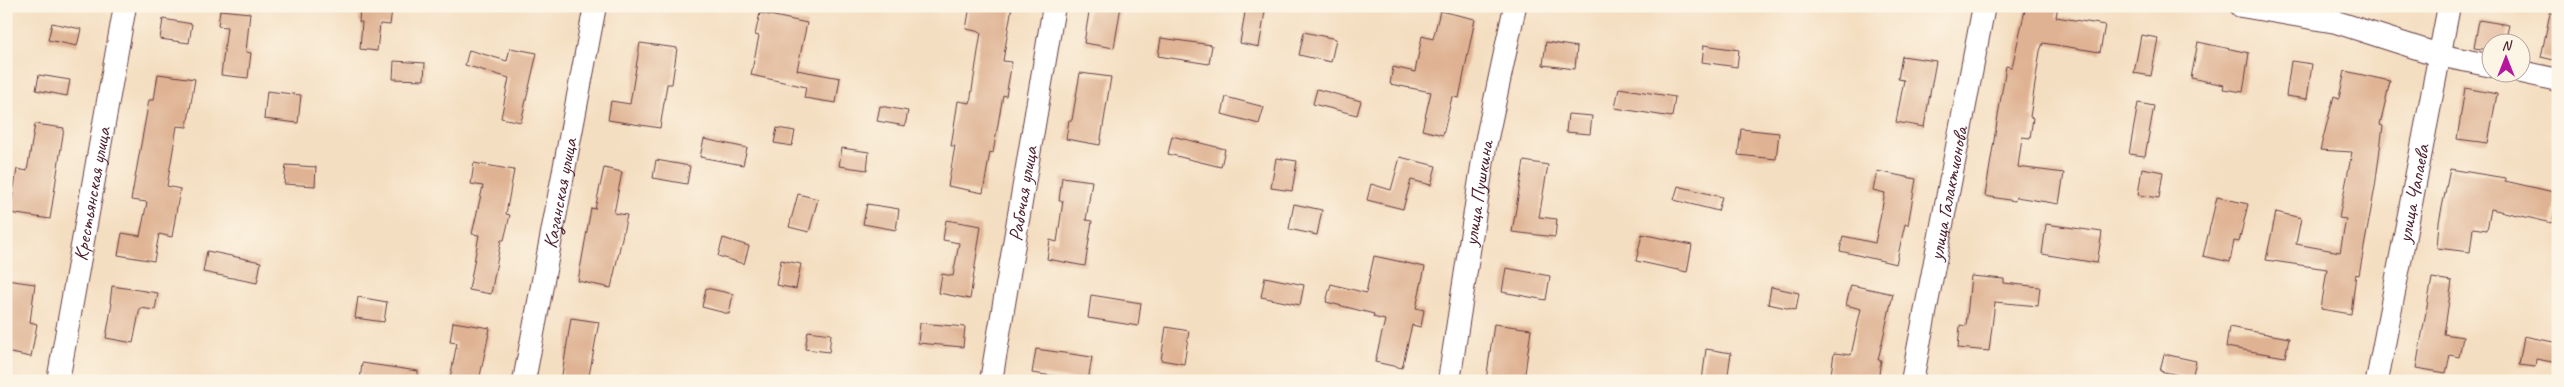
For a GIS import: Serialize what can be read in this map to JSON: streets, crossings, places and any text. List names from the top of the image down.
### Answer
{
  "streets": {
    "street": [
      "Казанская улица",
      "Рабочая улица",
      "улица Пушкина",
      "улица Чапаева",
      "Крестьянская улица",
      "улица Галактионова"
    ]
  },
  "north": "top"
}
